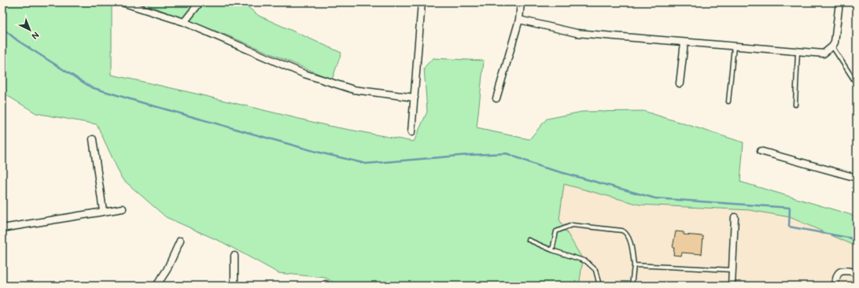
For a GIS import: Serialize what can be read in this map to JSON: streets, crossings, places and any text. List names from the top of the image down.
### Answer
{
  "north": "bottom right"
}
